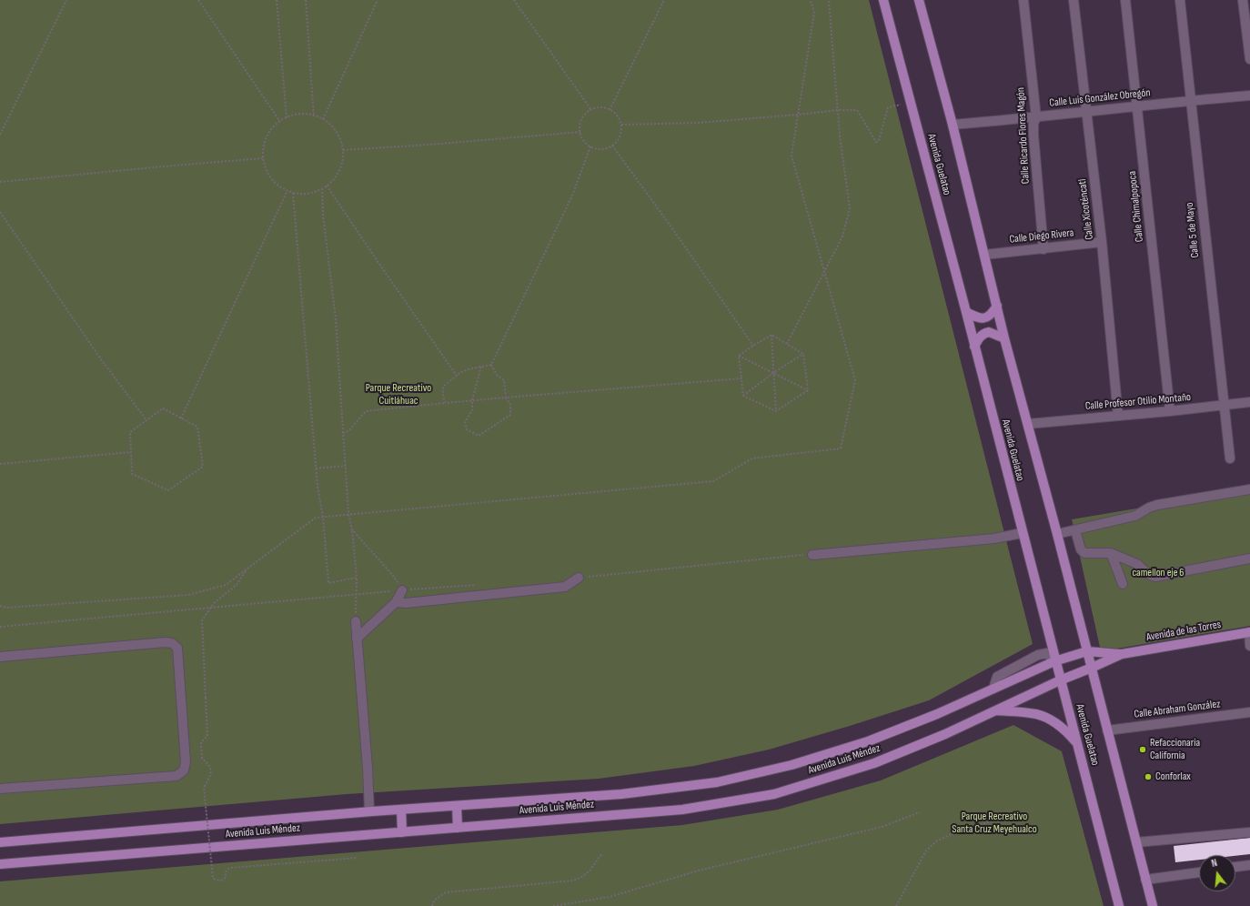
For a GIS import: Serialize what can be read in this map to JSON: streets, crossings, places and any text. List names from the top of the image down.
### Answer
{
  "streets": {
    "main road": ["Avenida Guelatao", "Avenida de las Torres", "Avenida Luis Méndez"],
    "street": [
      "Calle Luis González Obregón",
      "Calle Ricardo Flores Magón",
      "Calle Chimalpopoca",
      "Calle Xicoténcatl",
      "Calle 5 de Mayo",
      "Calle Diego Rivera",
      "Calle Profesor Otilio Montaño",
      "Calle Abraham González"
    ]
  },
  "crossings": [
    ["Calle Luis González Obregón", "Calle Ricardo Flores Magón"],
    ["Calle Luis González Obregón", "Avenida Guelatao"],
    ["Calle Luis González Obregón", "Calle Chimalpopoca"],
    ["Calle Luis González Obregón", "Calle Xicoténcatl"],
    ["Calle Luis González Obregón", "Calle 5 de Mayo"],
    ["Calle Ricardo Flores Magón", "Calle Diego Rivera"],
    ["Avenida Guelatao", "Calle Diego Rivera"],
    ["Avenida Guelatao", "Calle Profesor Otilio Montaño"],
    ["Avenida Guelatao", "Avenida de las Torres"],
    ["Avenida Guelatao", "Calle Abraham González"],
    ["Avenida Guelatao", "Avenida Luis Méndez"],
    ["Calle Chimalpopoca", "Calle Profesor Otilio Montaño"],
    ["Calle Xicoténcatl", "Calle Diego Rivera"],
    ["Calle Xicoténcatl", "Calle Profesor Otilio Montaño"],
    ["Calle 5 de Mayo", "Calle Profesor Otilio Montaño"],
    ["Avenida de las Torres", "Avenida Luis Méndez"]
  ],
  "parks": ["Parque Recreativo Cuitláhuac", "camellon eje 6", "Parque Recreativo Santa Cruz Meyehualco"],
  "places": ["Refaccionaria California", "Conforlax"],
  "north": "top"
}
